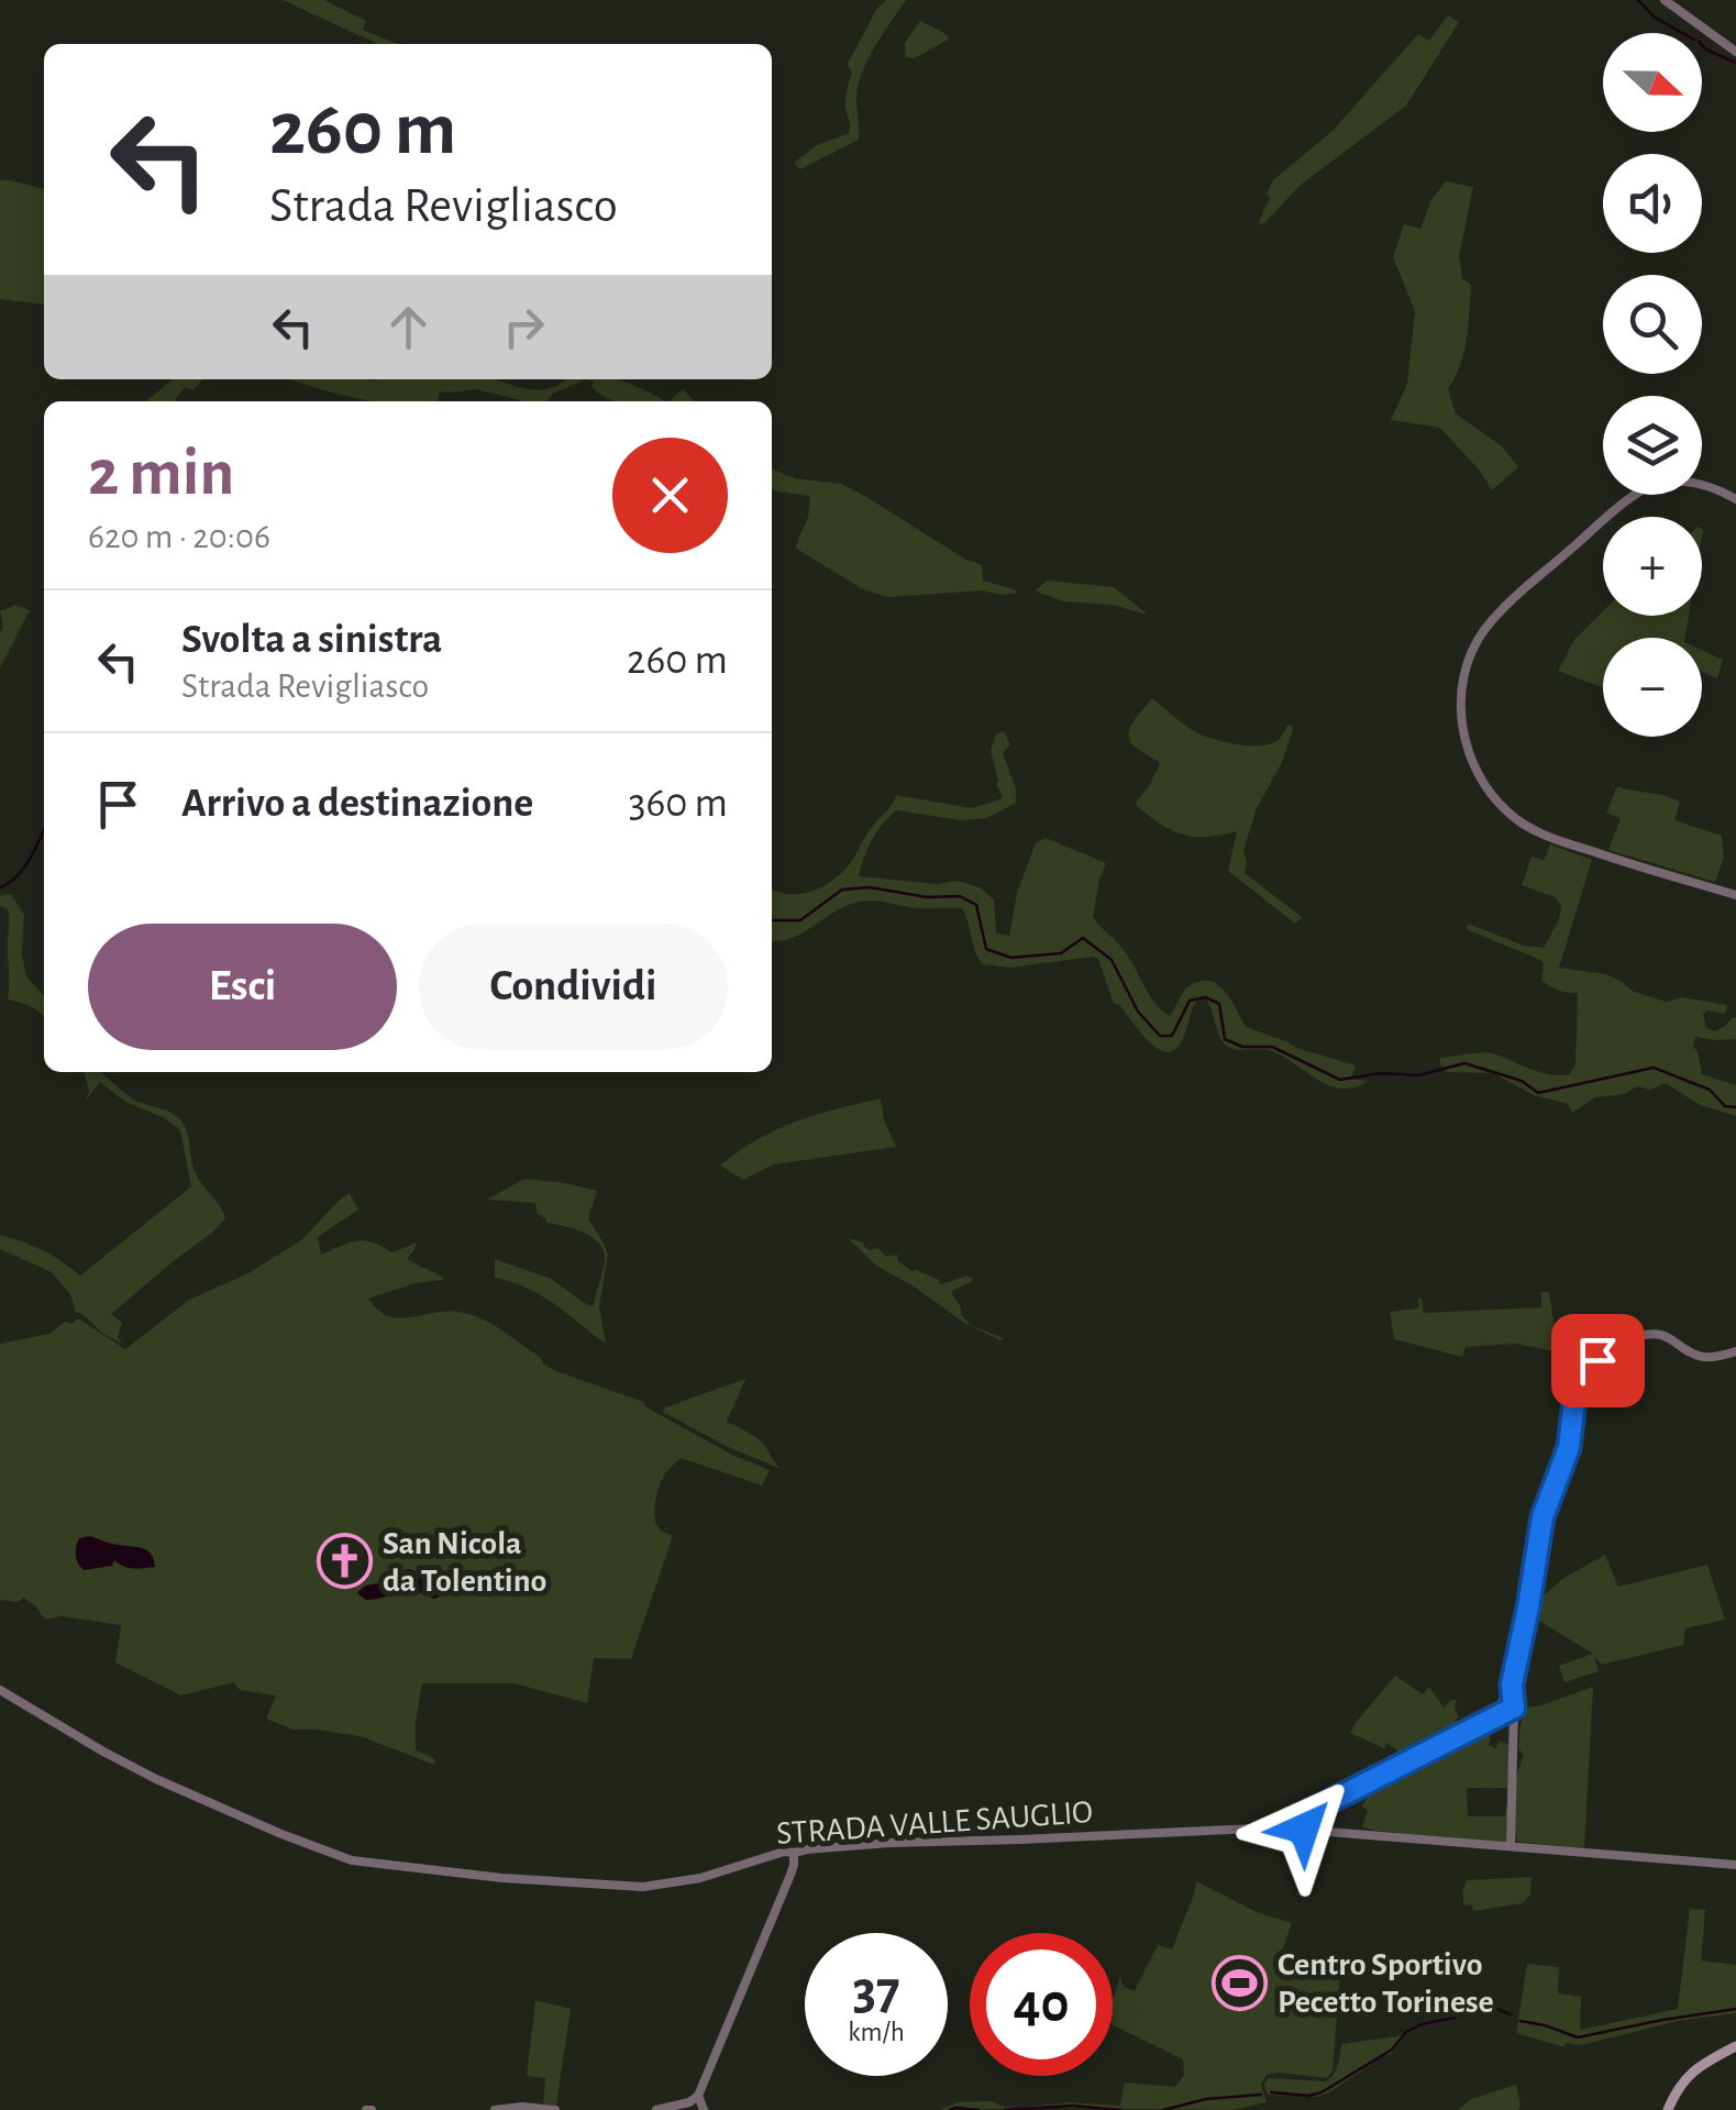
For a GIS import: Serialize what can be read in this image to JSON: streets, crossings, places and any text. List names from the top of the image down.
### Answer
{
  "streets": {
    "street": ["STRADA VALLE SAUGLIO"]
  },
  "places": {
    "church": ["San Nicola da Tolentino"],
    "sports": ["Centro Sportivo Pecetto Torinese"]
  },
  "north": "right",
  "page": {
    "map_buttons": ["+", "−"],
    "turn": ["260 m", "Strada Revigliasco"],
    "heading": ["2 min", "620 m · 20:06"],
    "list": [
      {
        "name": "Svolta a sinistra",
        "note": "Strada Revigliasco",
        "value": "260 m"
      },
      {
        "name": "Arrivo a destinazione",
        "value": "360 m"
      }
    ],
    "buttons": ["Esci", "Condividi"],
    "speed": "37 km/h",
    "limit": "40"
  }
}
